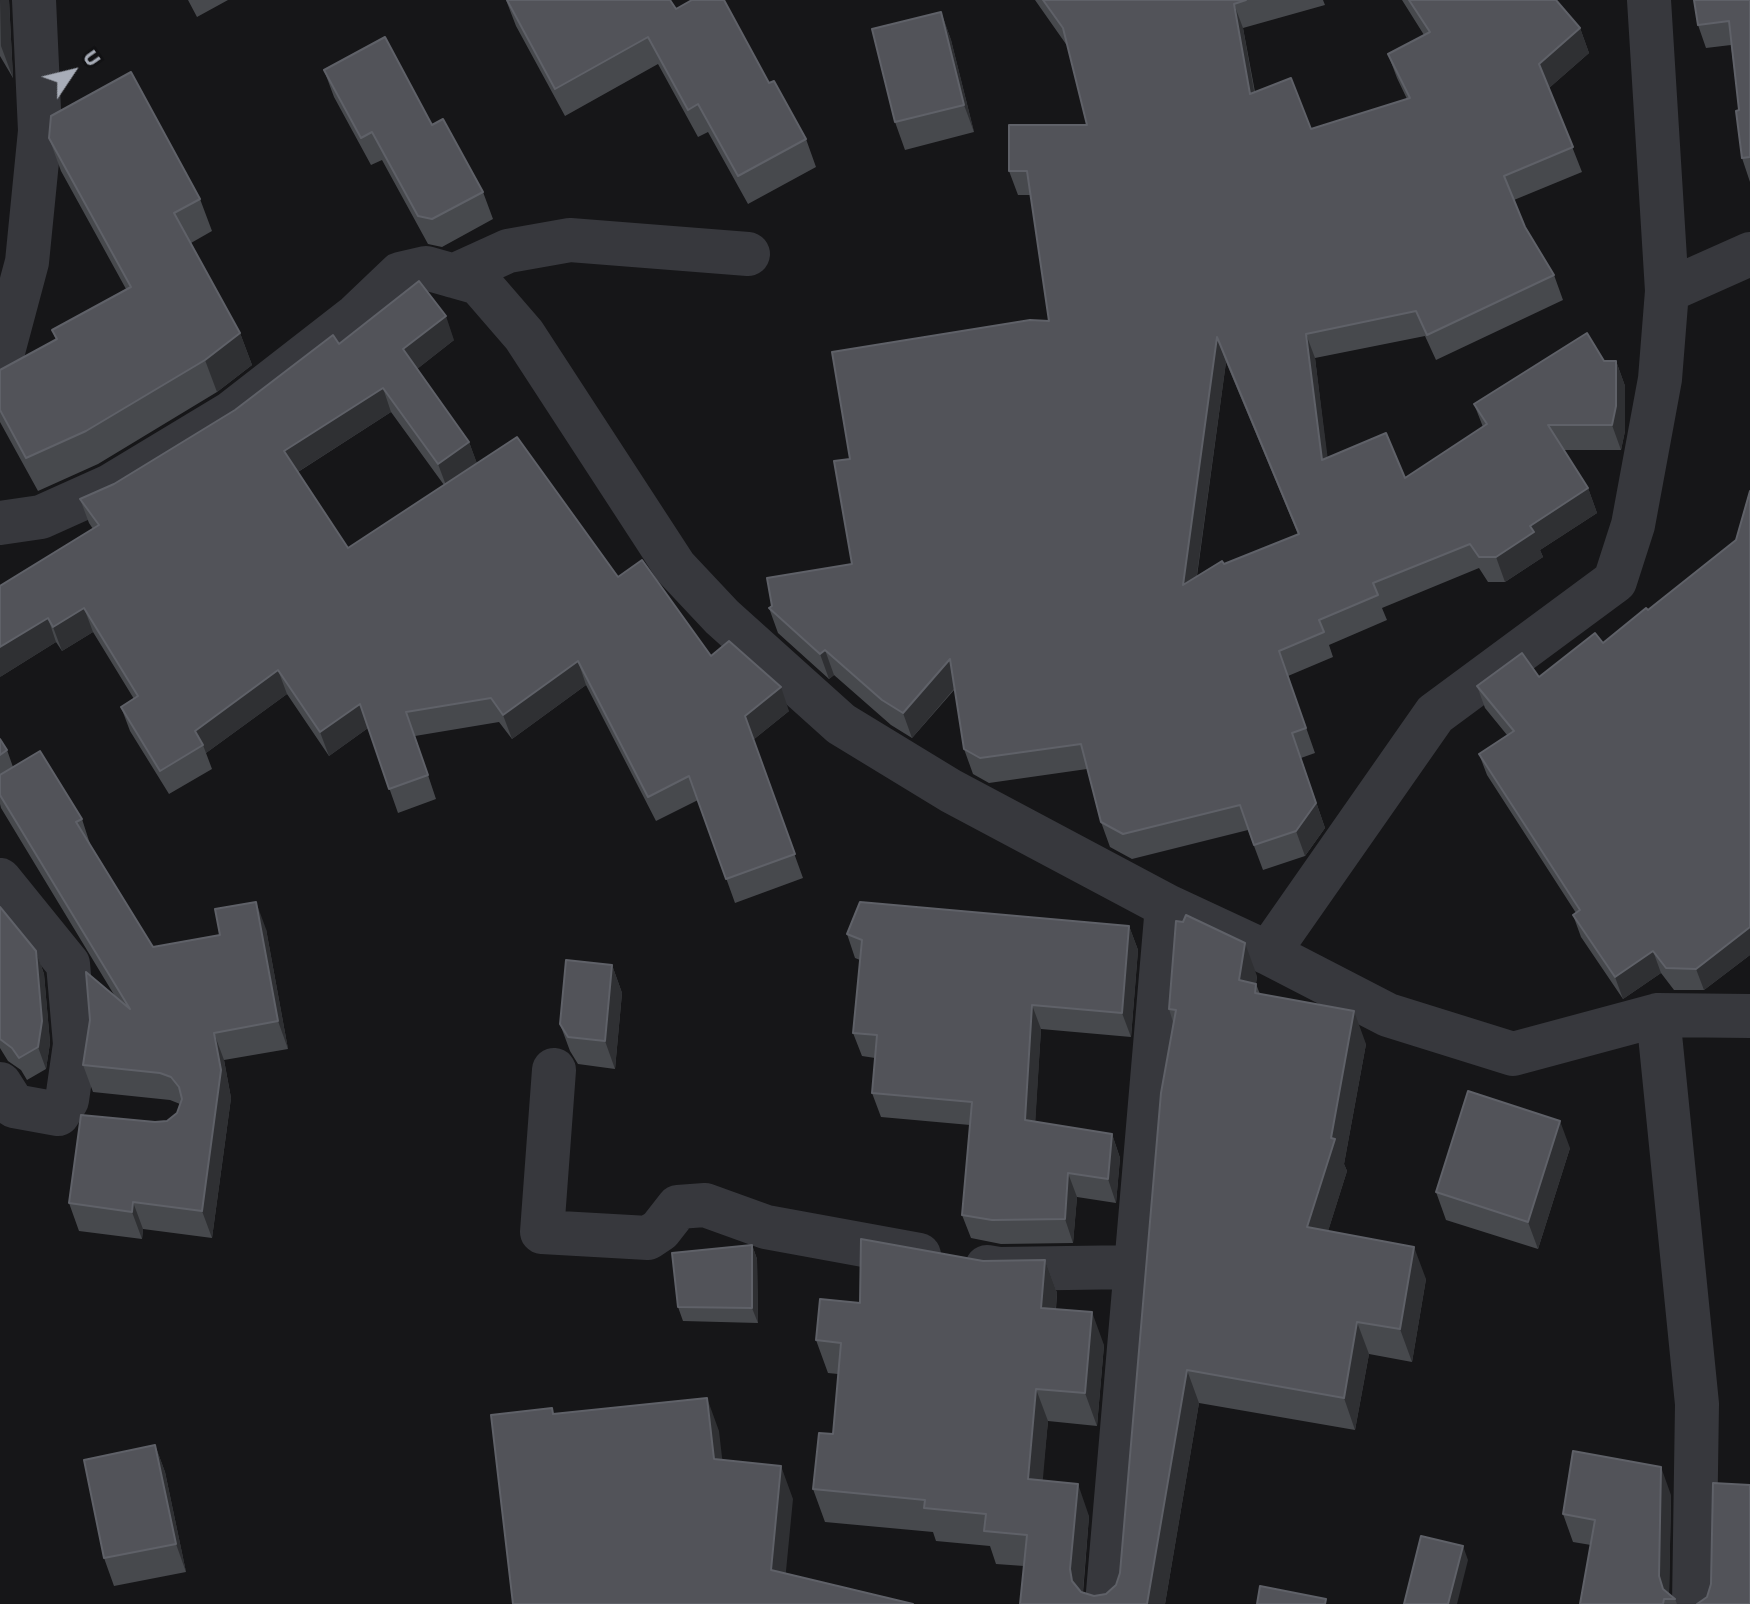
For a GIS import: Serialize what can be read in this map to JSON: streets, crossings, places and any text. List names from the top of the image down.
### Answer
{
  "north": "top right"
}
